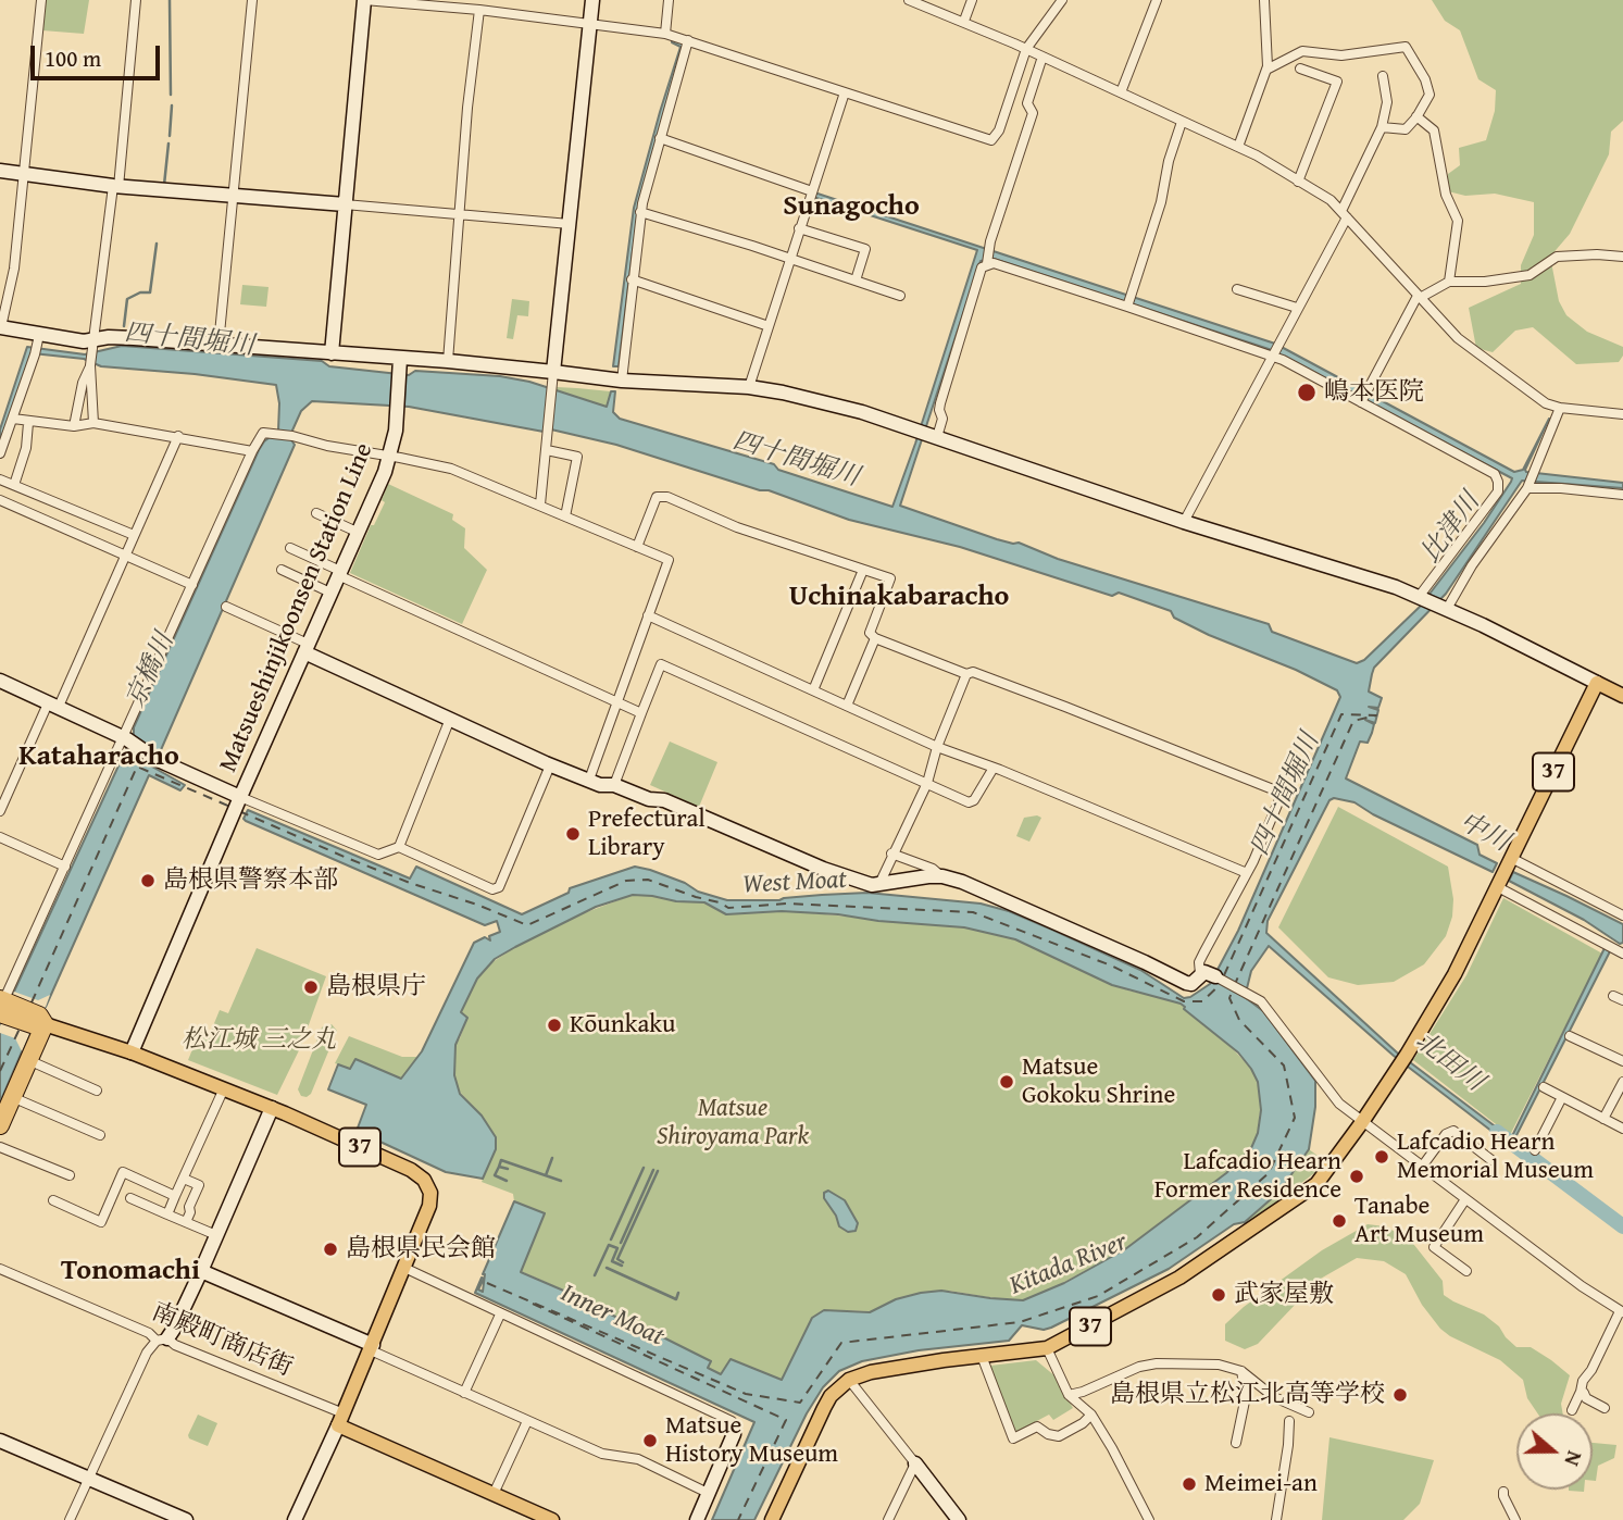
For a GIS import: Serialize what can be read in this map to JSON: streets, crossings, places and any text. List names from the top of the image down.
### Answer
{
  "streets": {
    "main road": ["37"],
    "street": ["Matsueshinjikoonsen Station Line", "南殿町商店街"]
  },
  "crossings": [
    ["Matsueshinjikoonsen Station Line", "37"],
    ["37", "南殿町商店街"]
  ],
  "districts": [
    "Sunagocho",
    "Uchinakabaracho",
    "Kataharacho",
    "Tonomachi"
  ],
  "water": [
    "四十間堀川",
    "比津川",
    "京橋川",
    "中川",
    "West Moat",
    "北田川",
    "Kitada River",
    "Inner Moat"
  ],
  "parks": ["松江城 三之丸", "Matsue Shiroyama Park"],
  "places": [
    "嶋本医院",
    "Prefectural Library",
    "島根県警察本部",
    "島根県庁",
    "Kōunkaku",
    "Matsue Gokoku Shrine",
    "Lafcadio Hearn Memorial Museum",
    "Lafcadio Hearn Former Residence",
    "Tanabe Art Museum",
    "島根県民会館",
    "武家屋敷",
    "島根県立松江北高等学校",
    "Matsue History Museum",
    "Meimei-an"
  ],
  "scale_bar": "100 m",
  "north": "right"
}
